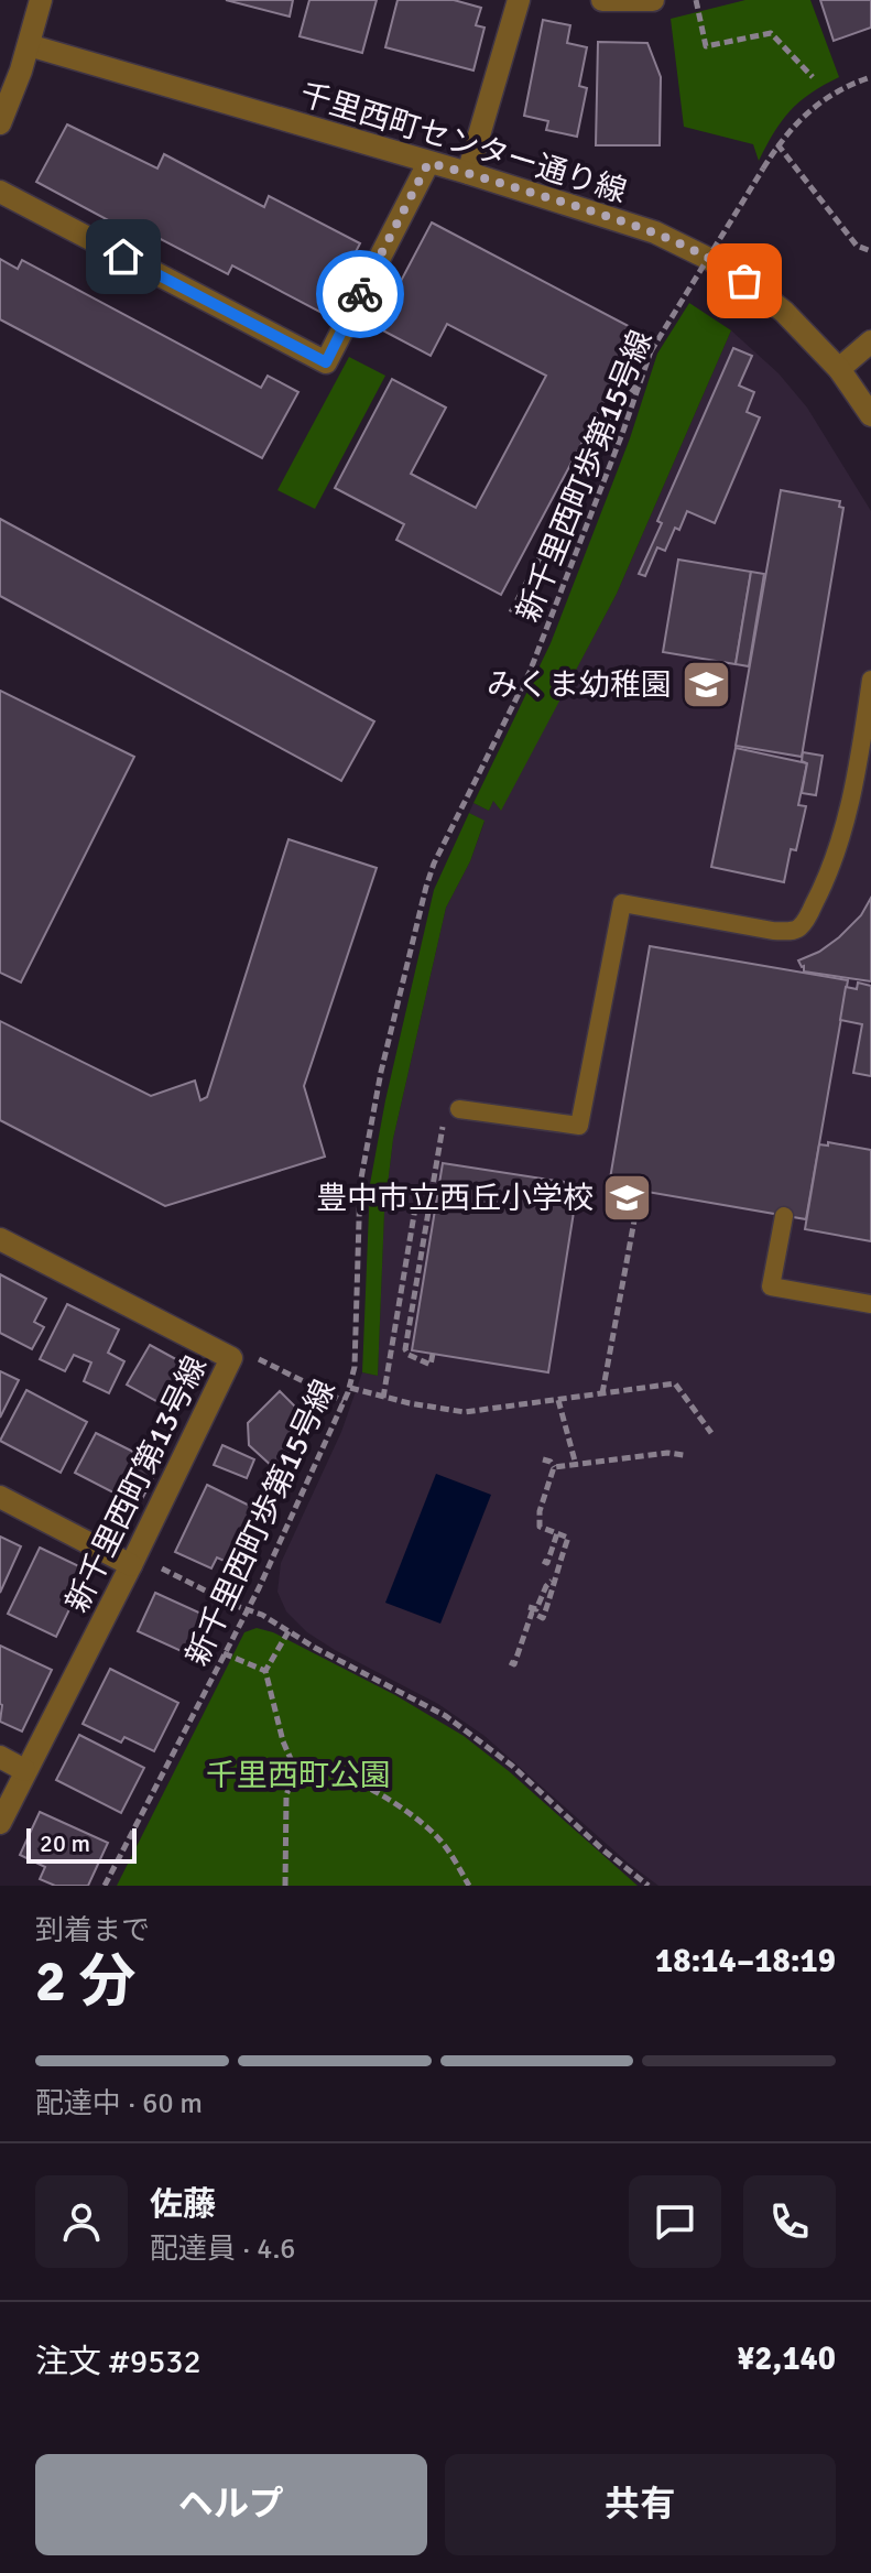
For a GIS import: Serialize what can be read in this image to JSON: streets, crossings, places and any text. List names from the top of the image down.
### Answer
{
  "streets": {
    "street": ["千里西町センター通り線", "新千里西町第13号線"],
    "path": ["新千里西町歩第15号線"]
  },
  "parks": ["千里西町公園"],
  "places": {
    "school or university": ["みくま幼稚園", "豊中市立西丘小学校"]
  },
  "scale_bar": "20 m",
  "page": {
    "scale": "20 m",
    "heading": ["2 分", "到着まで", "18:14–18:19"],
    "panel": [
      "佐藤",
      "配達員 · 4.6",
      "注文 #9532",
      "¥2,140"
    ],
    "bar": "配達中 · 60 m",
    "buttons": ["ヘルプ", "共有"]
  }
}
